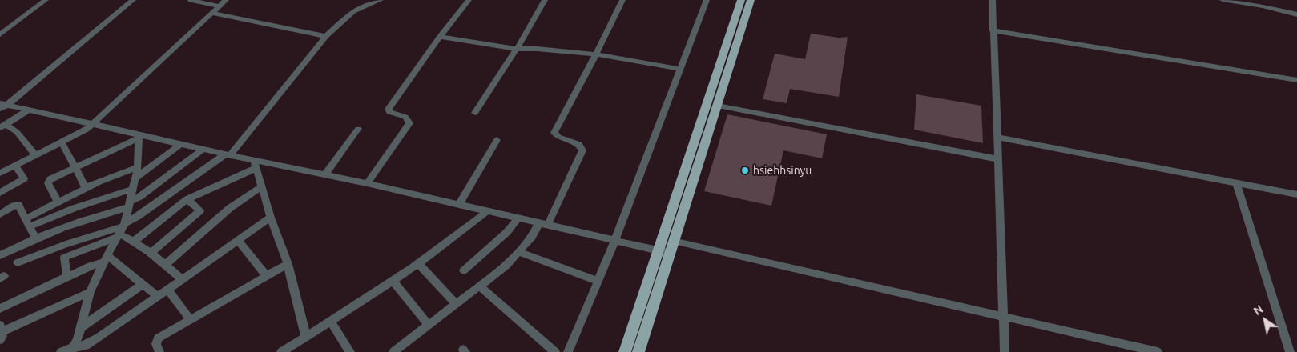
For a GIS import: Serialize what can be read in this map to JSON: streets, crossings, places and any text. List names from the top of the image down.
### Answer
{
  "places": ["hsiehhsinyu"],
  "north": "top left"
}
